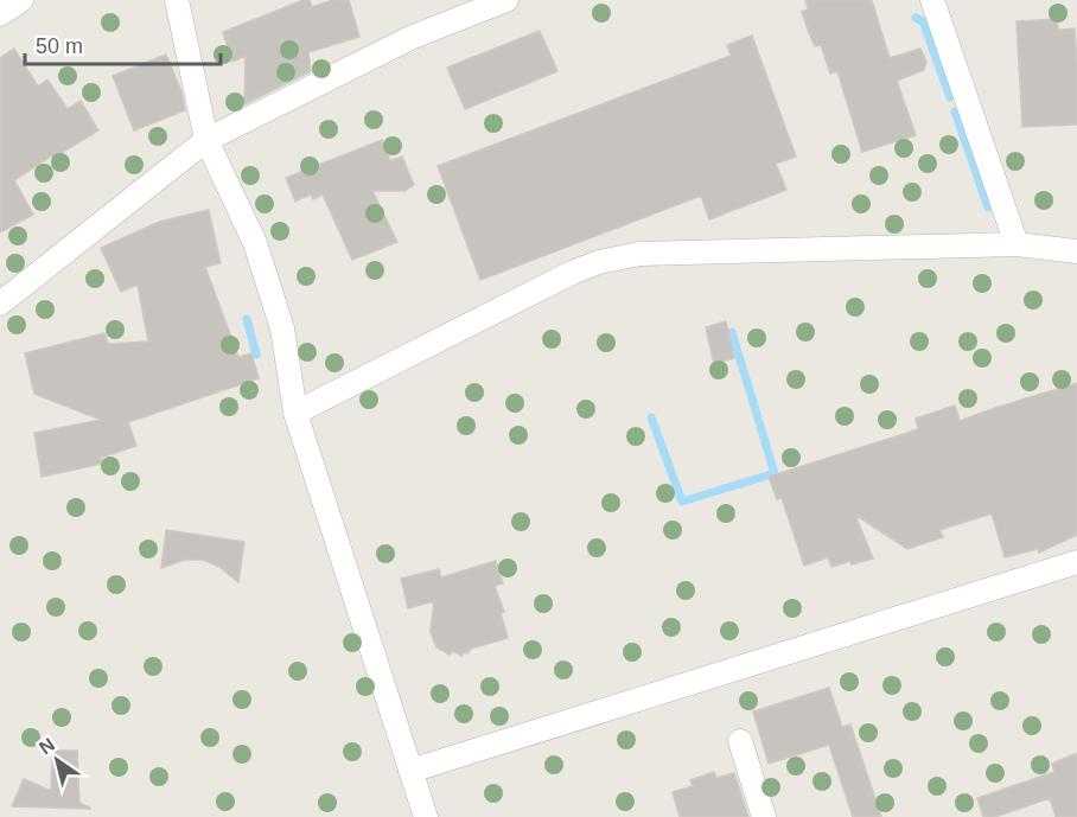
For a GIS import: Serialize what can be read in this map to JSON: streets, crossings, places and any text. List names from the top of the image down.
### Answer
{
  "scale_bar": "50 m",
  "north": "top left"
}
